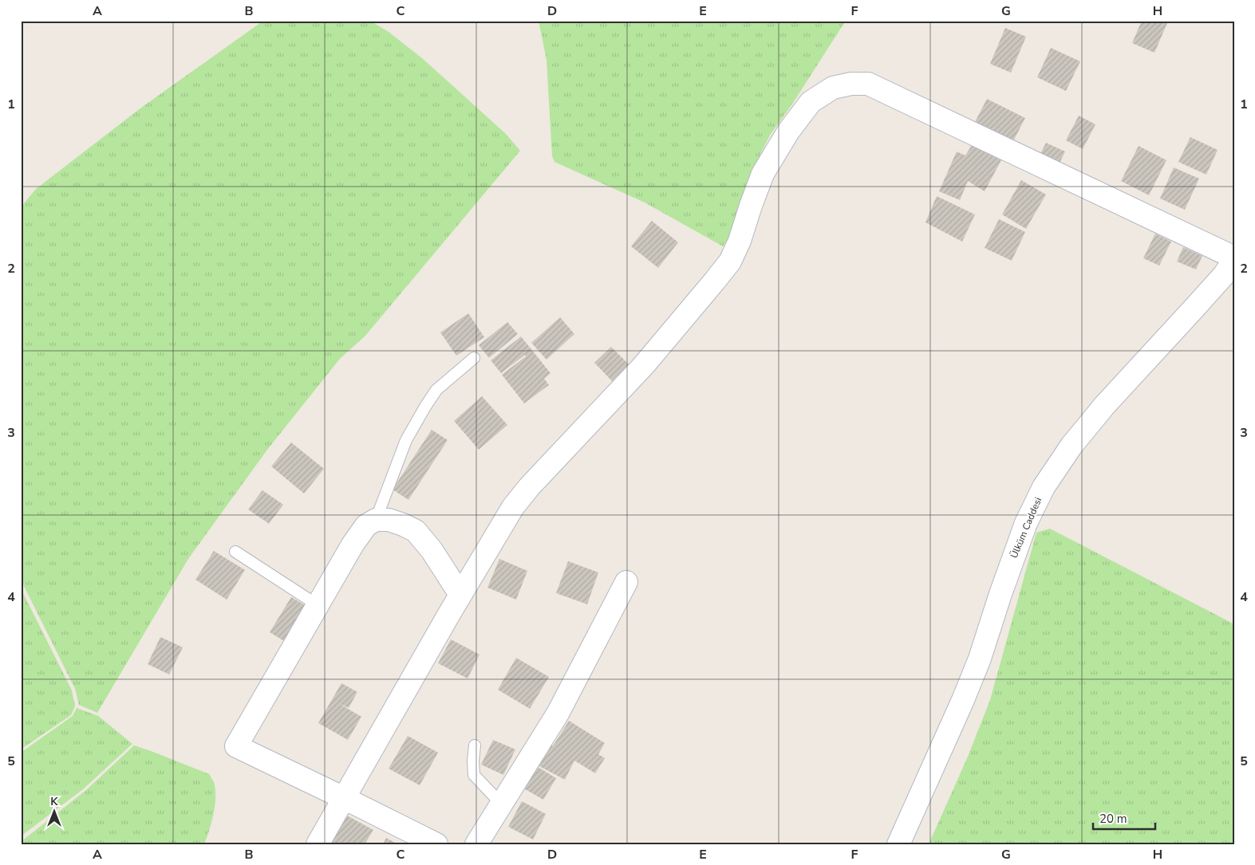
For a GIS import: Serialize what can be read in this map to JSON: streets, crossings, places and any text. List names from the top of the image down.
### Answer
{
  "streets": {
    "street": ["Ülküm Caddesi"]
  },
  "scale_bar": "20 m",
  "north": "top",
  "grid": {
    "columns": [
      "A",
      "B",
      "C",
      "D",
      "E",
      "F",
      "G",
      "H"
    ],
    "rows": [
      "1",
      "2",
      "3",
      "4",
      "5"
    ]
  }
}
